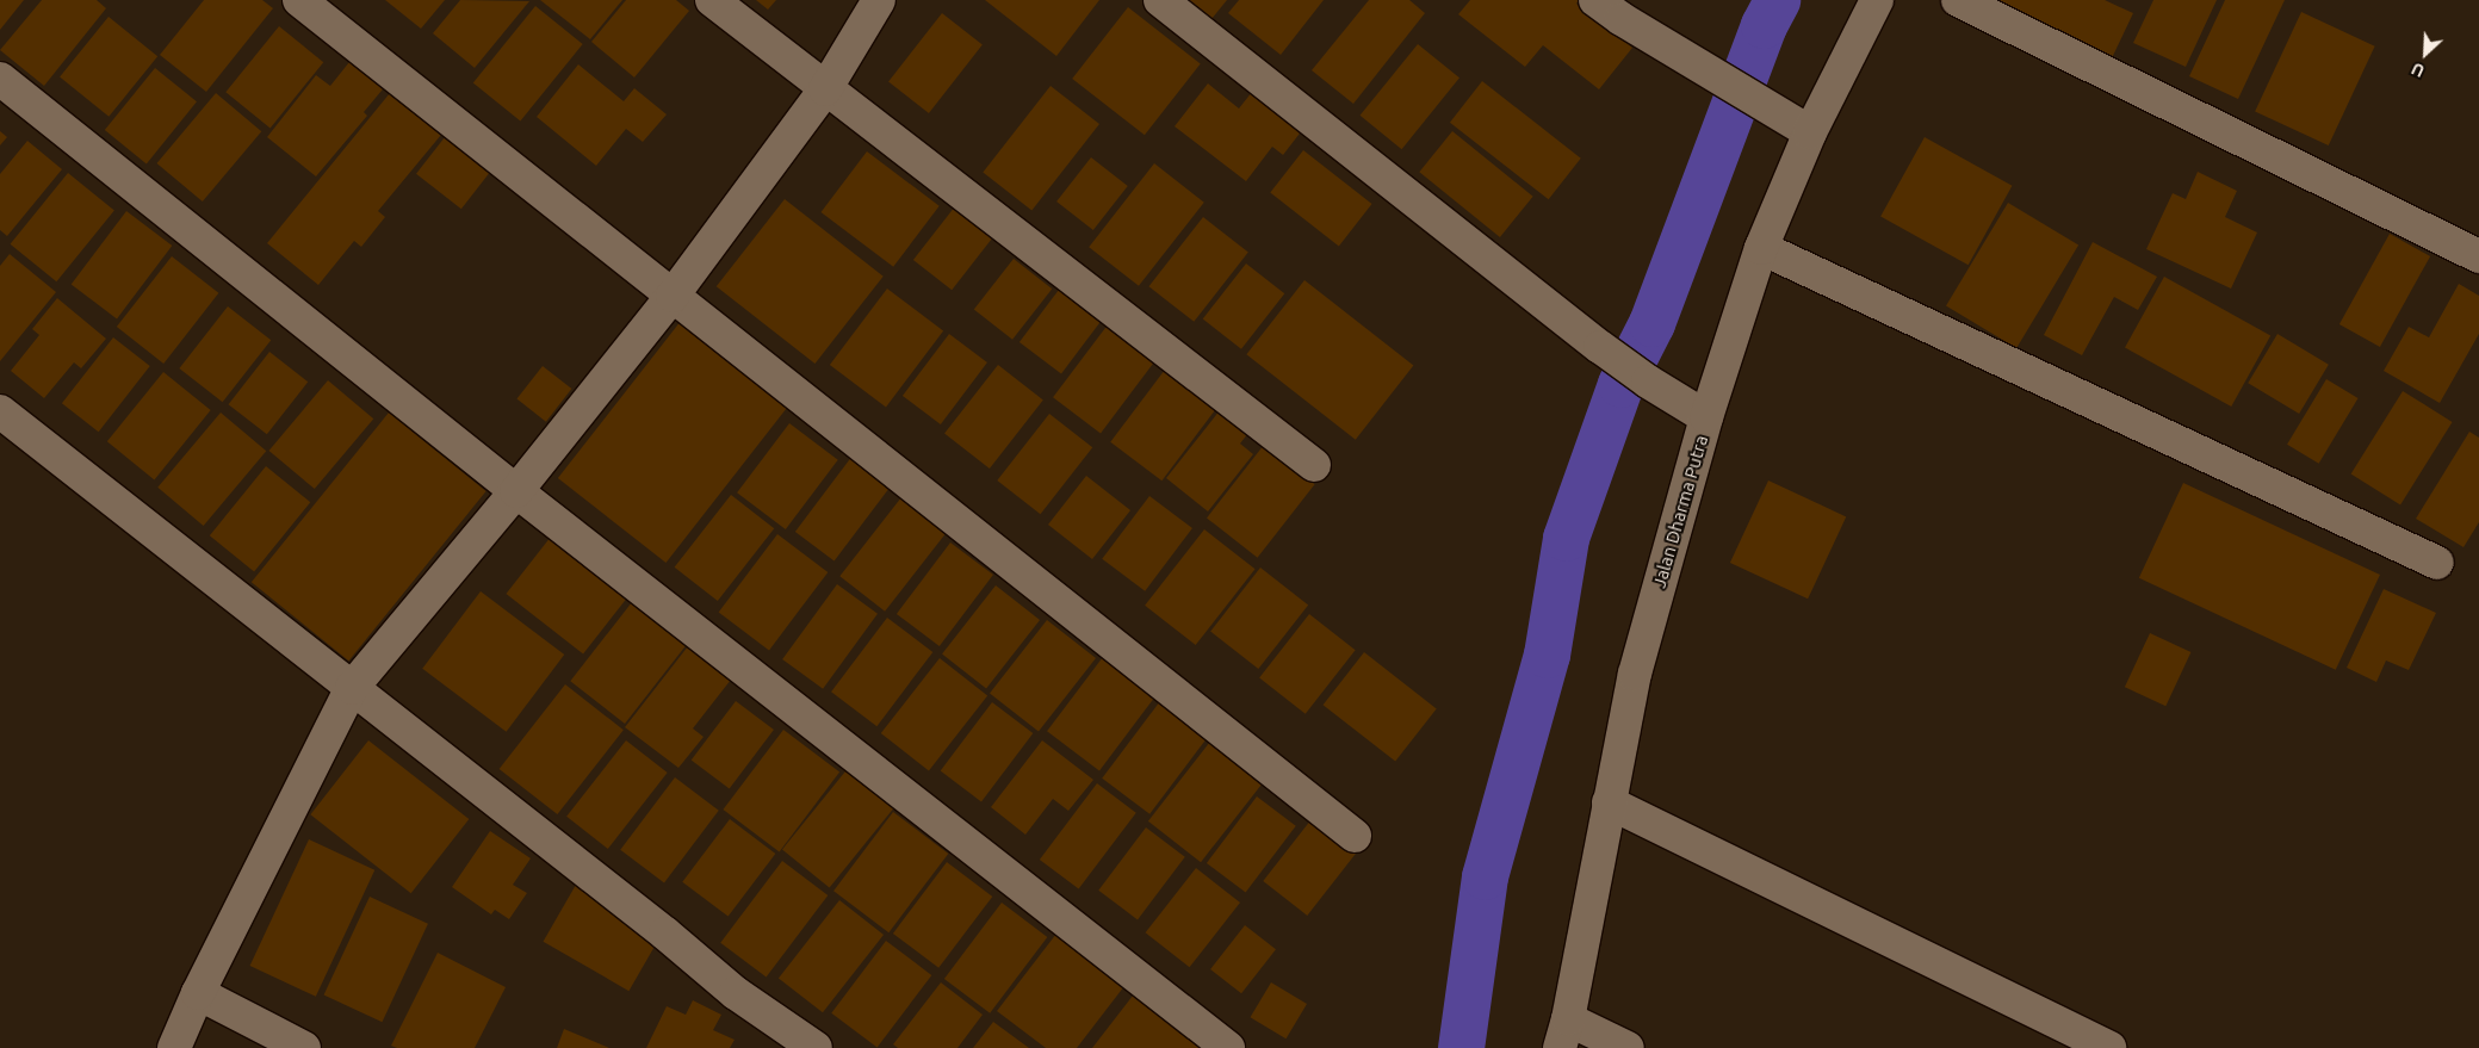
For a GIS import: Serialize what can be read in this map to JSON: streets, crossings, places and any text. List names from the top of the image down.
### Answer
{
  "streets": {
    "street": ["Jalan Dharma Putra"]
  },
  "north": "bottom left"
}
